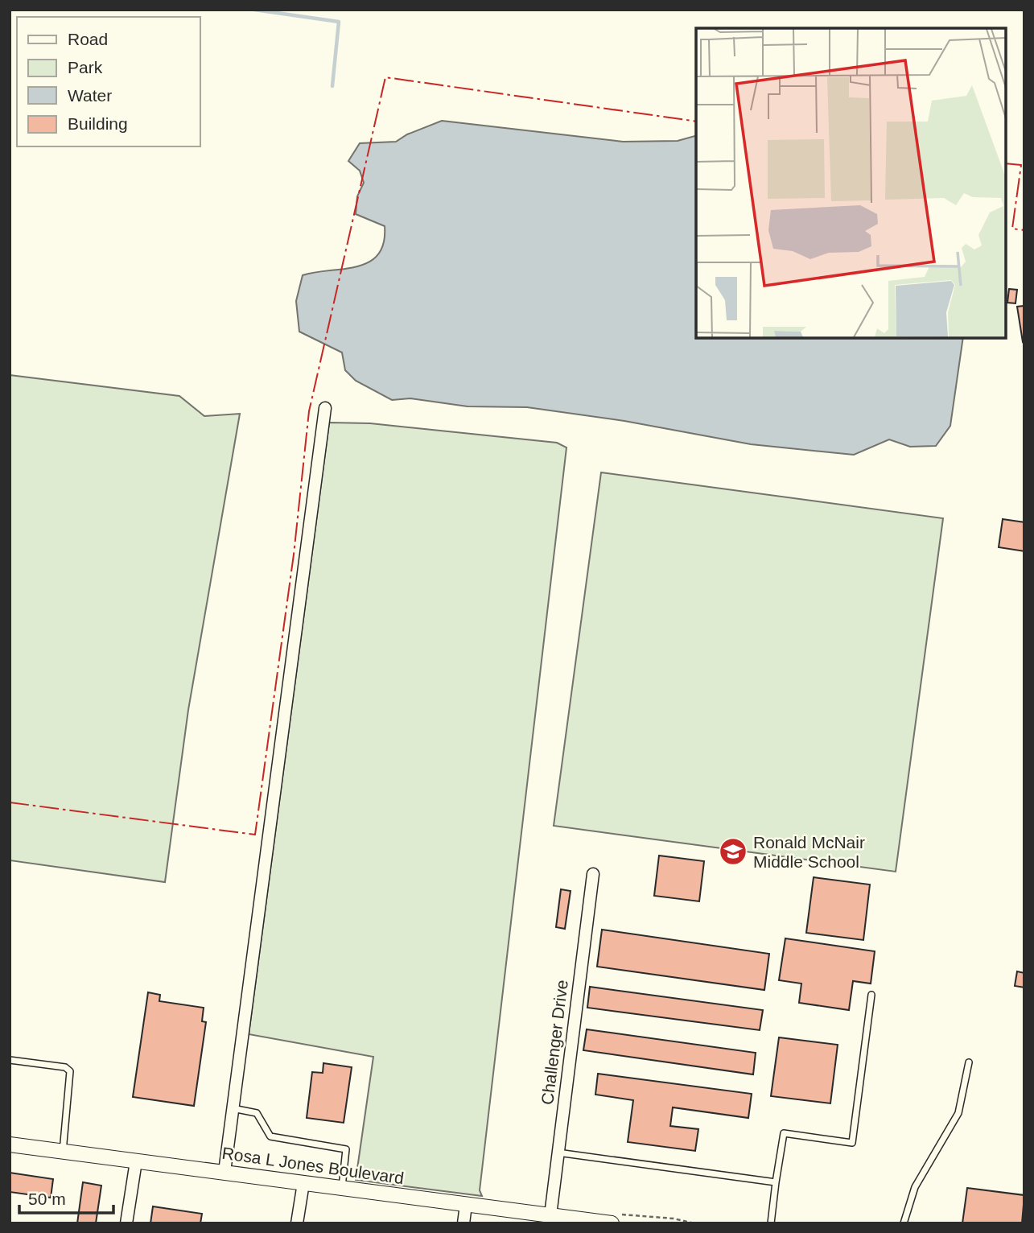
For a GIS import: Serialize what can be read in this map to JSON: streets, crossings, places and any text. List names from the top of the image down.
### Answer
{
  "streets": {
    "street": ["Challenger Drive", "Rosa L Jones Boulevard"]
  },
  "crossings": [
    ["Challenger Drive", "Rosa L Jones Boulevard"]
  ],
  "places": {
    "school or university": ["Ronald McNair Middle School"]
  },
  "legend": [
    "Road",
    "Park",
    "Water",
    "Building"
  ],
  "scale_bar": "50 m"
}
